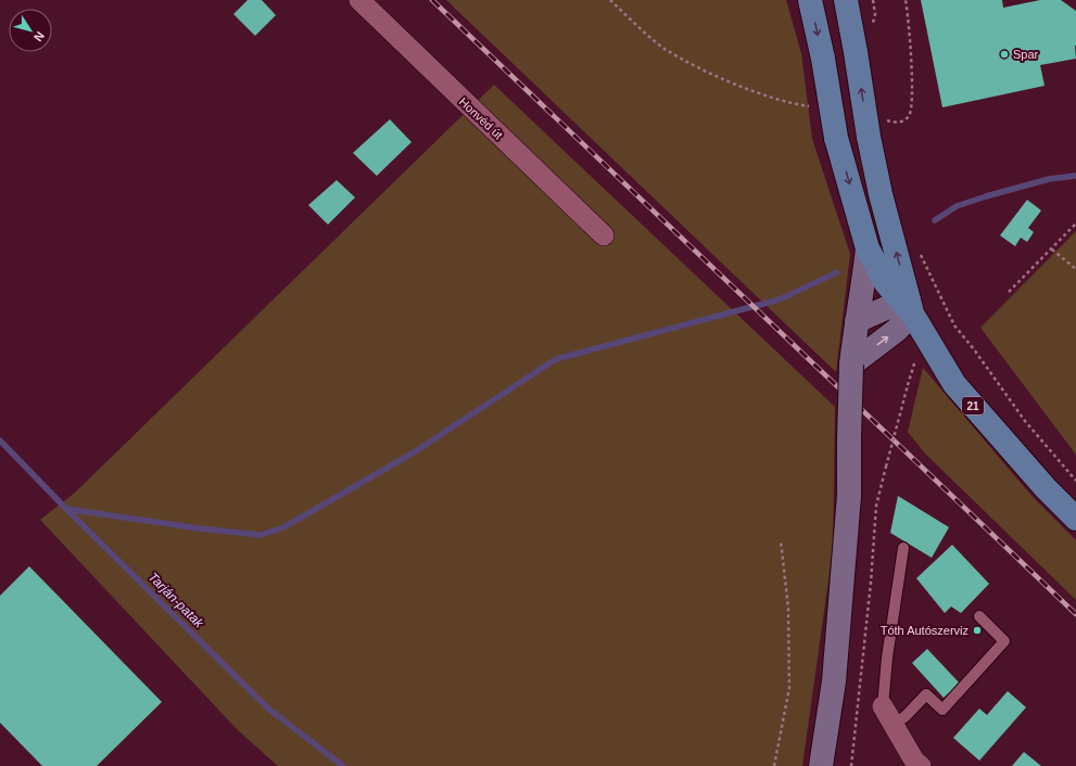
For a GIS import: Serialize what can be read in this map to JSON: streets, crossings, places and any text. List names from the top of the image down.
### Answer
{
  "streets": {
    "main road": ["21"],
    "street": ["Honvéd út"]
  },
  "water": ["Tarján-patak"],
  "places": ["Spar", "Tóth Autószerviz"],
  "north": "bottom right"
}
